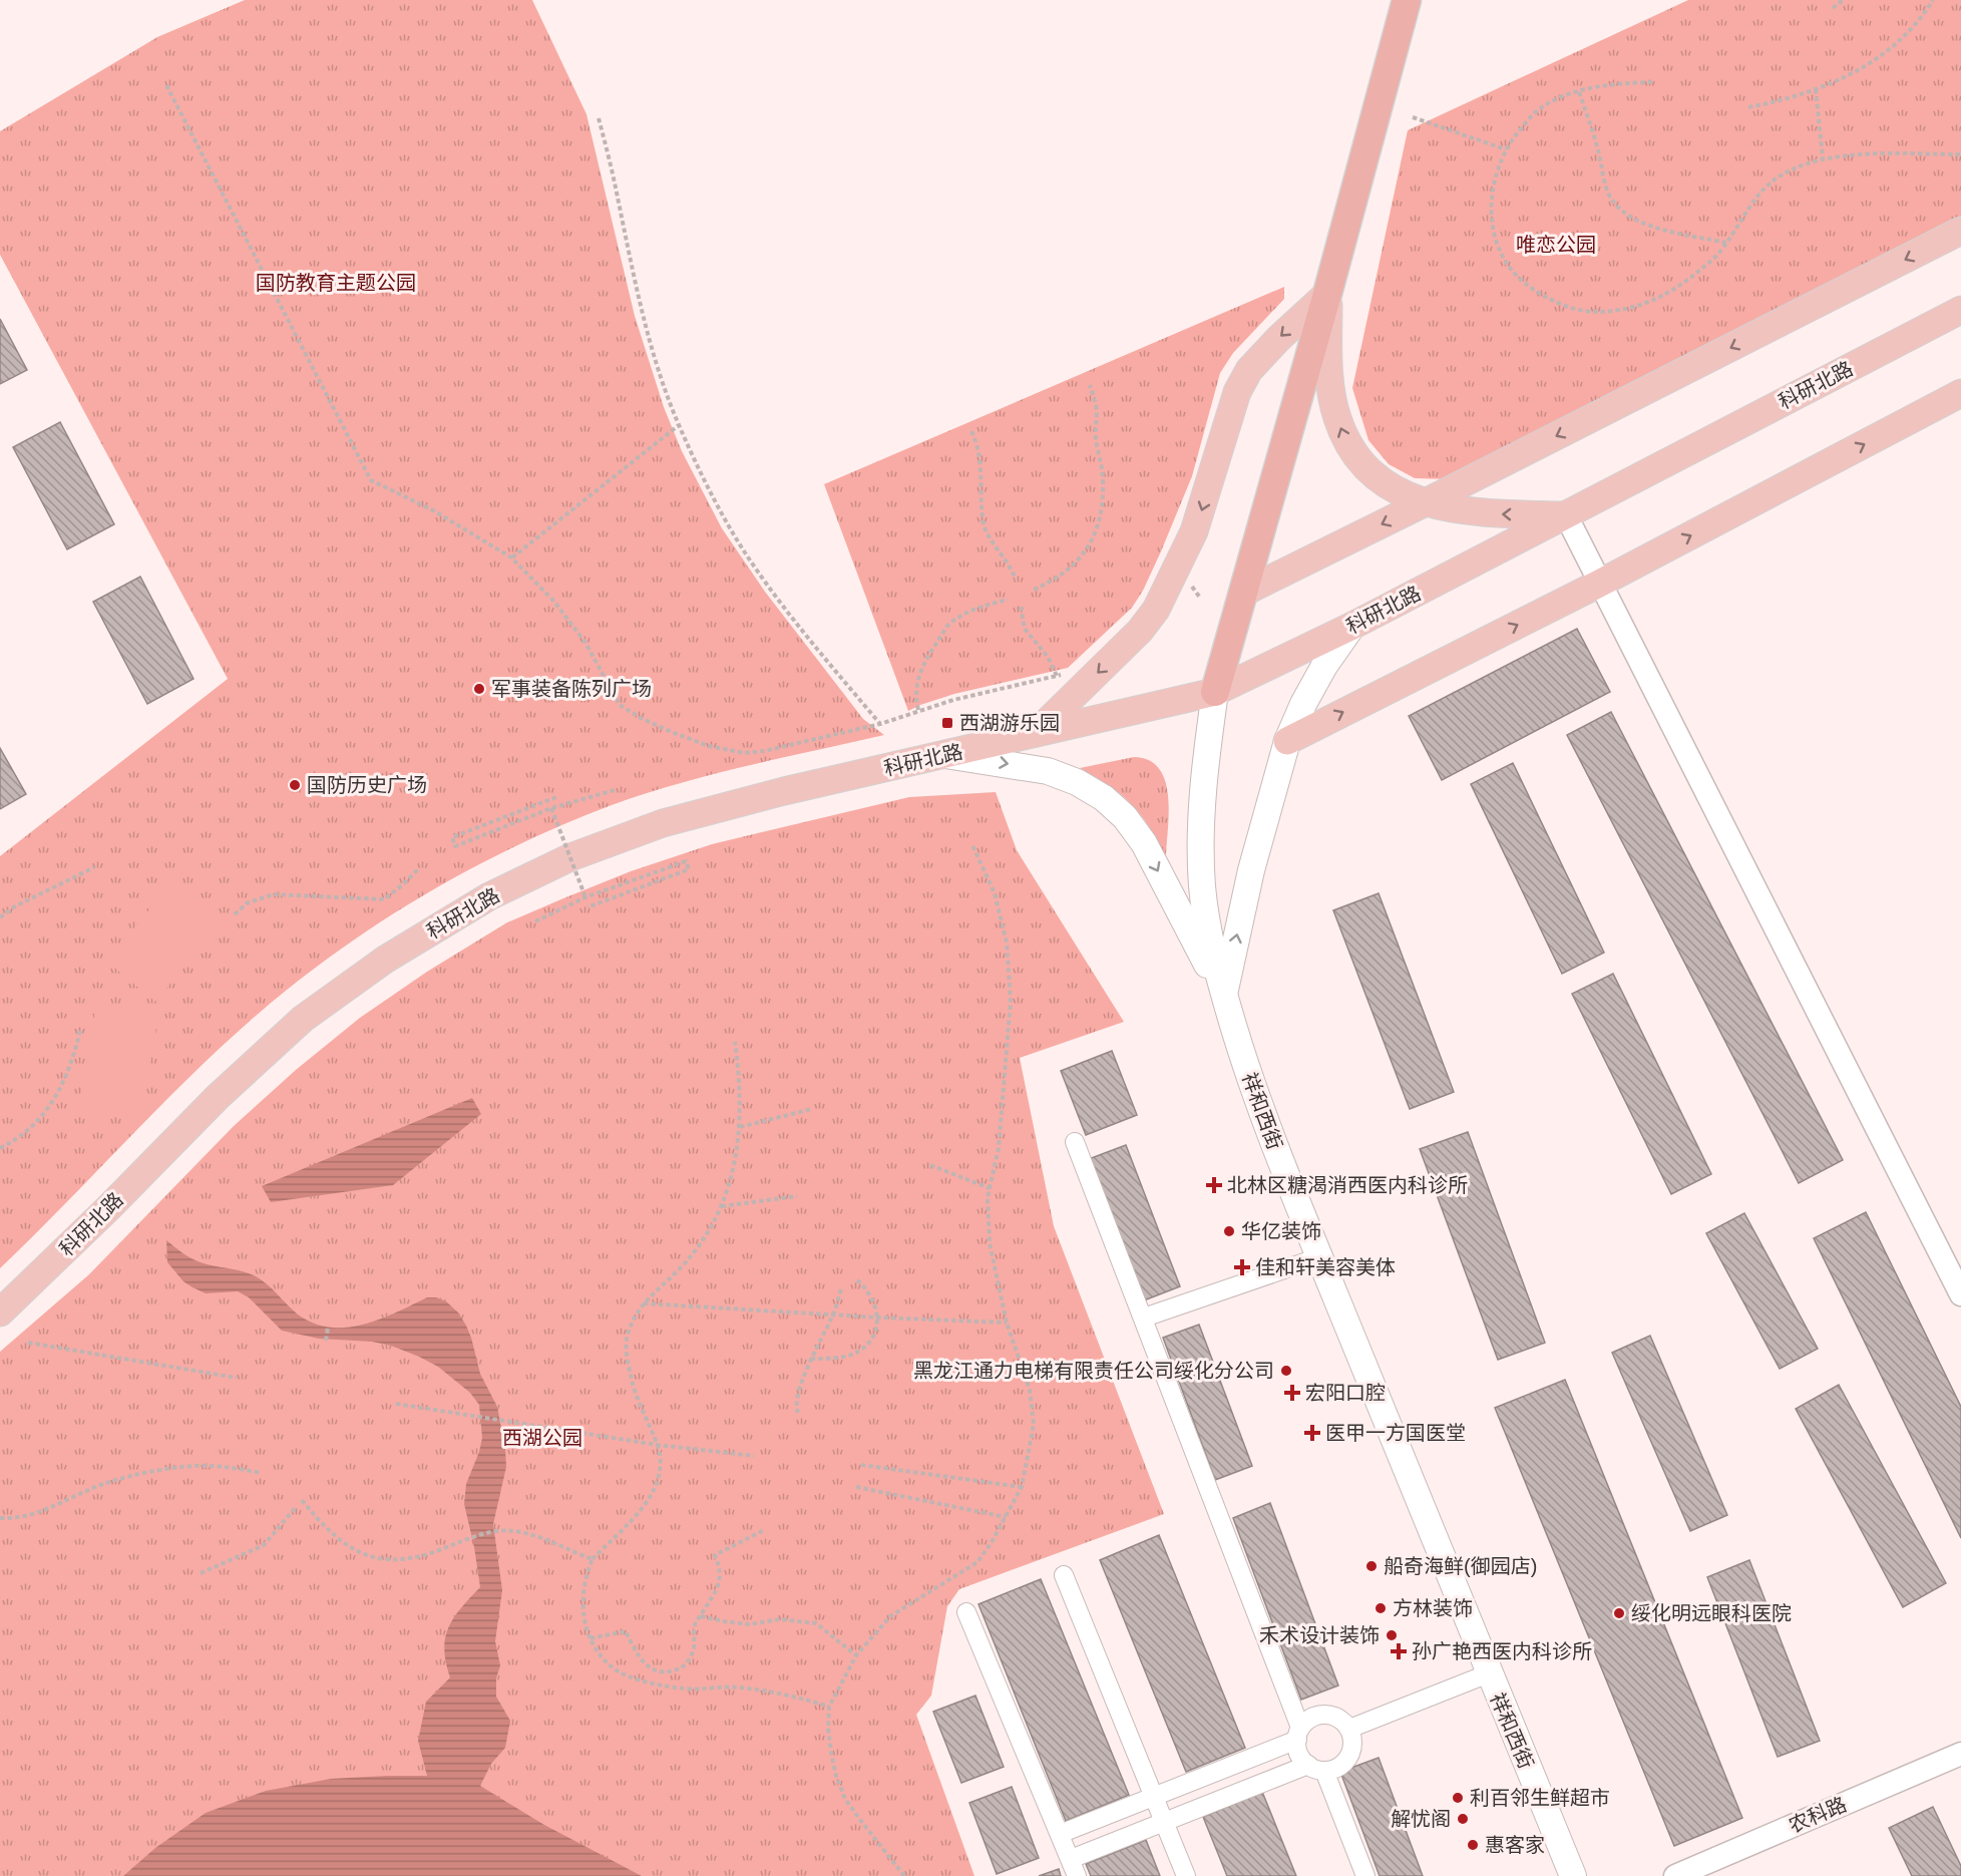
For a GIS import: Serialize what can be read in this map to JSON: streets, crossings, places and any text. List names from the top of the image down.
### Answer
{
  "streets": {
    "main road": ["科研北路", "祥和西街"],
    "street": ["农科路"]
  },
  "crossings": [
    ["科研北路", "祥和西街"]
  ],
  "parks": ["唯恋公园", "国防教育主题公园", "西湖公园"],
  "places": {
    "other": [
      "军事装备陈列广场",
      "国防历史广场",
      "华亿装饰",
      "黑龙江通力电梯有限责任公司绥化分公司",
      "船奇海鲜(御园店)",
      "方林装饰",
      "绥化明远眼科医院",
      "禾术设计装饰",
      "利百邻生鲜超市",
      "解忧阁",
      "惠客家"
    ],
    "transit": ["西湖游乐园"],
    "health": [
      "北林区糖渴消西医内科诊所",
      "佳和轩美容美体",
      "宏阳口腔",
      "医甲一方国医堂",
      "孙广艳西医内科诊所"
    ]
  }
}
